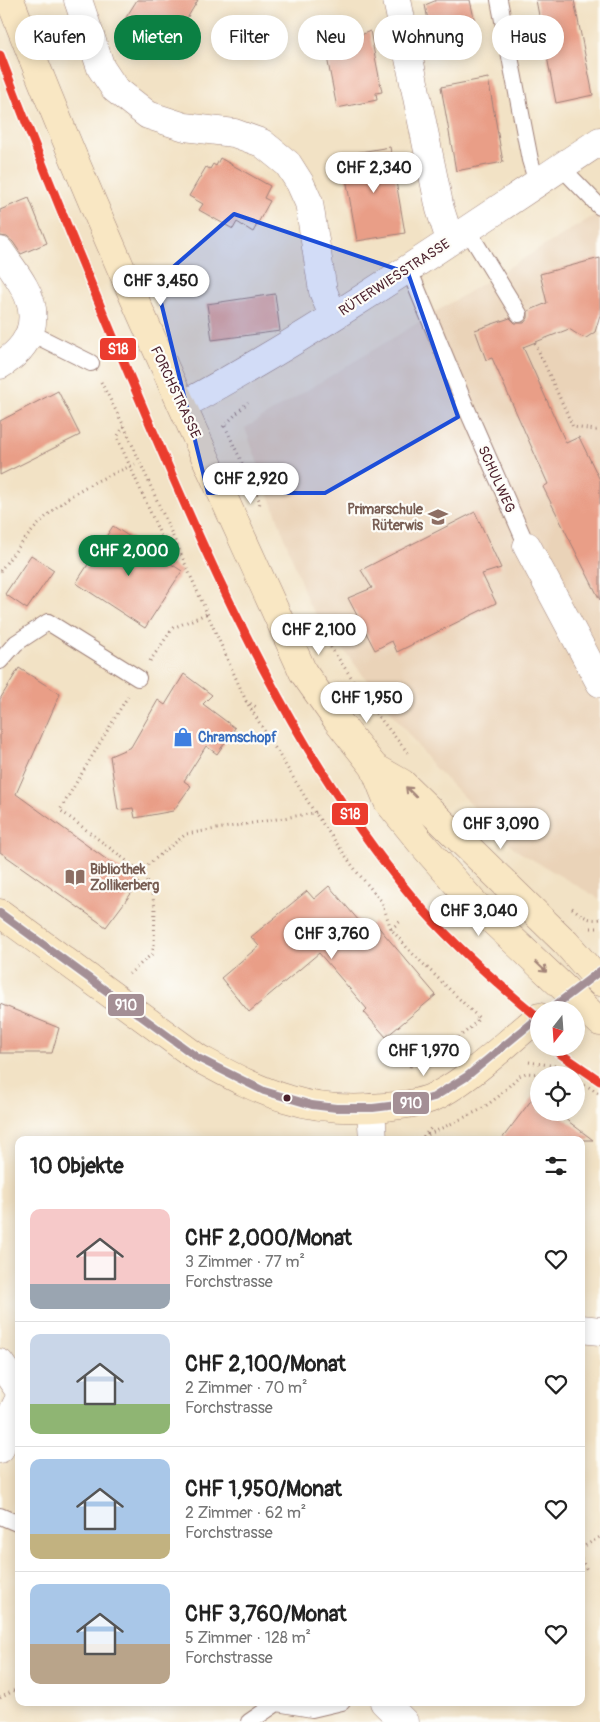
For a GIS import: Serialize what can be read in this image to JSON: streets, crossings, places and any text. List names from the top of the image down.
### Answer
{
  "streets": {
    "main road": ["FORCHSTRASSE"],
    "street": ["RÜTERWIESSTRASSE", "SCHULWEG"]
  },
  "crossings": [
    ["RÜTERWIESSTRASSE", "FORCHSTRASSE"],
    ["RÜTERWIESSTRASSE", "SCHULWEG"]
  ],
  "places": {
    "school or university": ["Primarschule Rüterwis"],
    "shop": ["Chramschopf"],
    "library": ["Bibliothek Zollikerberg"]
  },
  "lines": ["transit line S18", "transit line 910"],
  "north": "bottom",
  "page": {
    "chip": [
      "Kaufen",
      "Mieten",
      "Filter",
      "Neu",
      "Wohnung",
      "Haus"
    ],
    "price": [
      "CHF 2,340",
      "CHF 3,450",
      "CHF 2,920",
      "CHF 2,000",
      "CHF 2,100",
      "CHF 1,950",
      "CHF 3,090",
      "CHF 3,040",
      "CHF 3,760",
      "CHF 1,970"
    ],
    "heading": "10 Objekte",
    "list": [
      {
        "name": "CHF 2,000/Monat",
        "note": "3 Zimmer · 77 m² · Forchstrasse"
      },
      {
        "name": "CHF 2,100/Monat",
        "note": "2 Zimmer · 70 m² · Forchstrasse"
      },
      {
        "name": "CHF 1,950/Monat",
        "note": "2 Zimmer · 62 m² · Forchstrasse"
      },
      {
        "name": "CHF 3,760/Monat",
        "note": "5 Zimmer · 128 m² · Forchstrasse"
      }
    ]
  }
}
